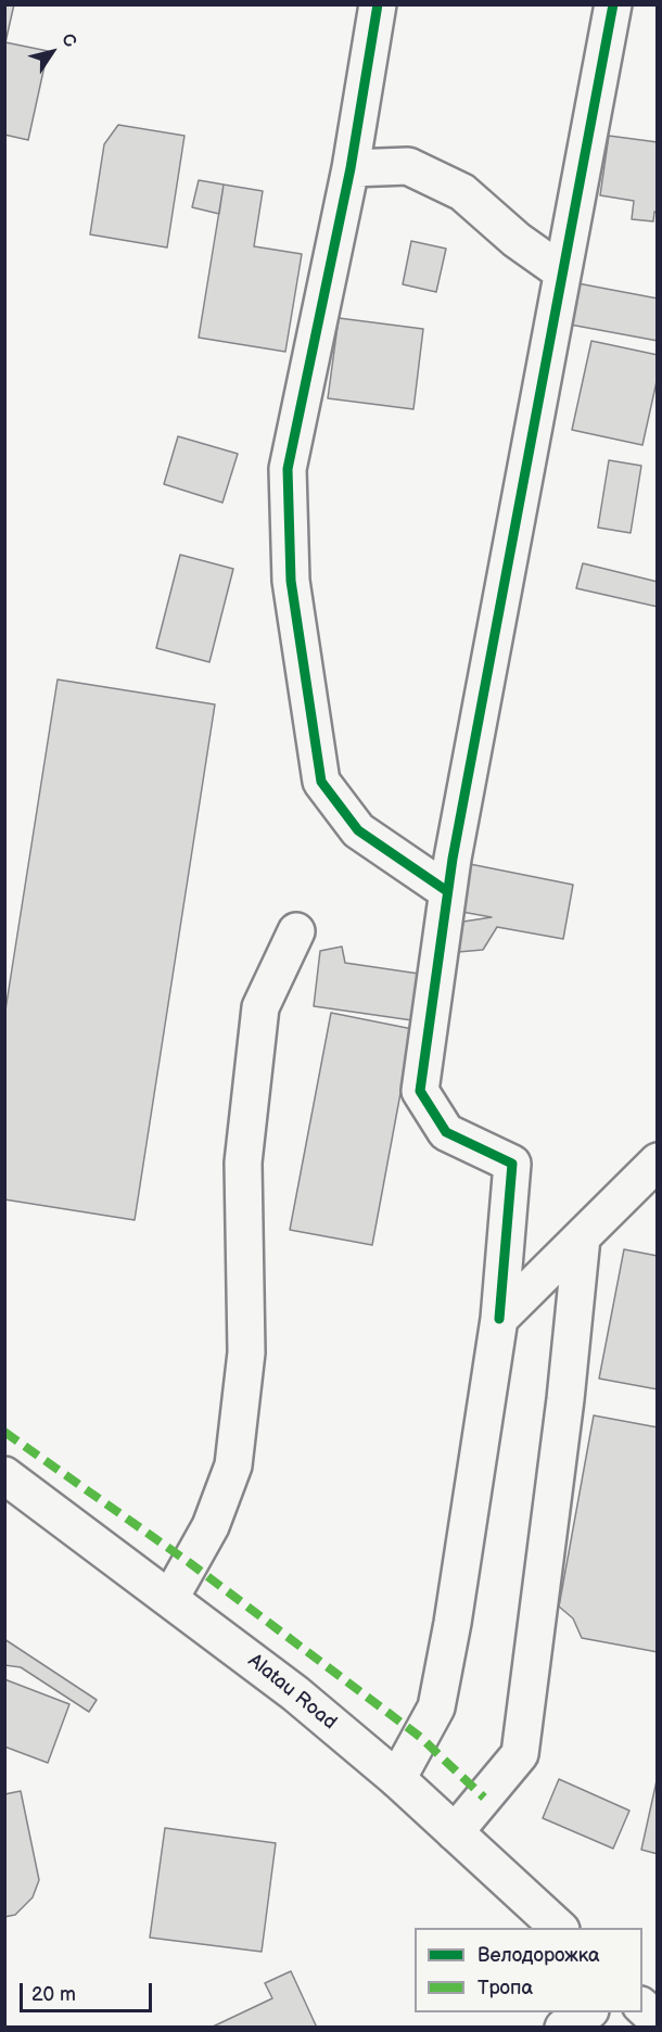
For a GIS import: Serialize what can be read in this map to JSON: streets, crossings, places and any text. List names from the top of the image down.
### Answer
{
  "streets": {
    "street": ["Alatau Road"]
  },
  "legend": ["Велодорожка", "Тропа"],
  "scale_bar": "20 m",
  "north": "top right"
}
